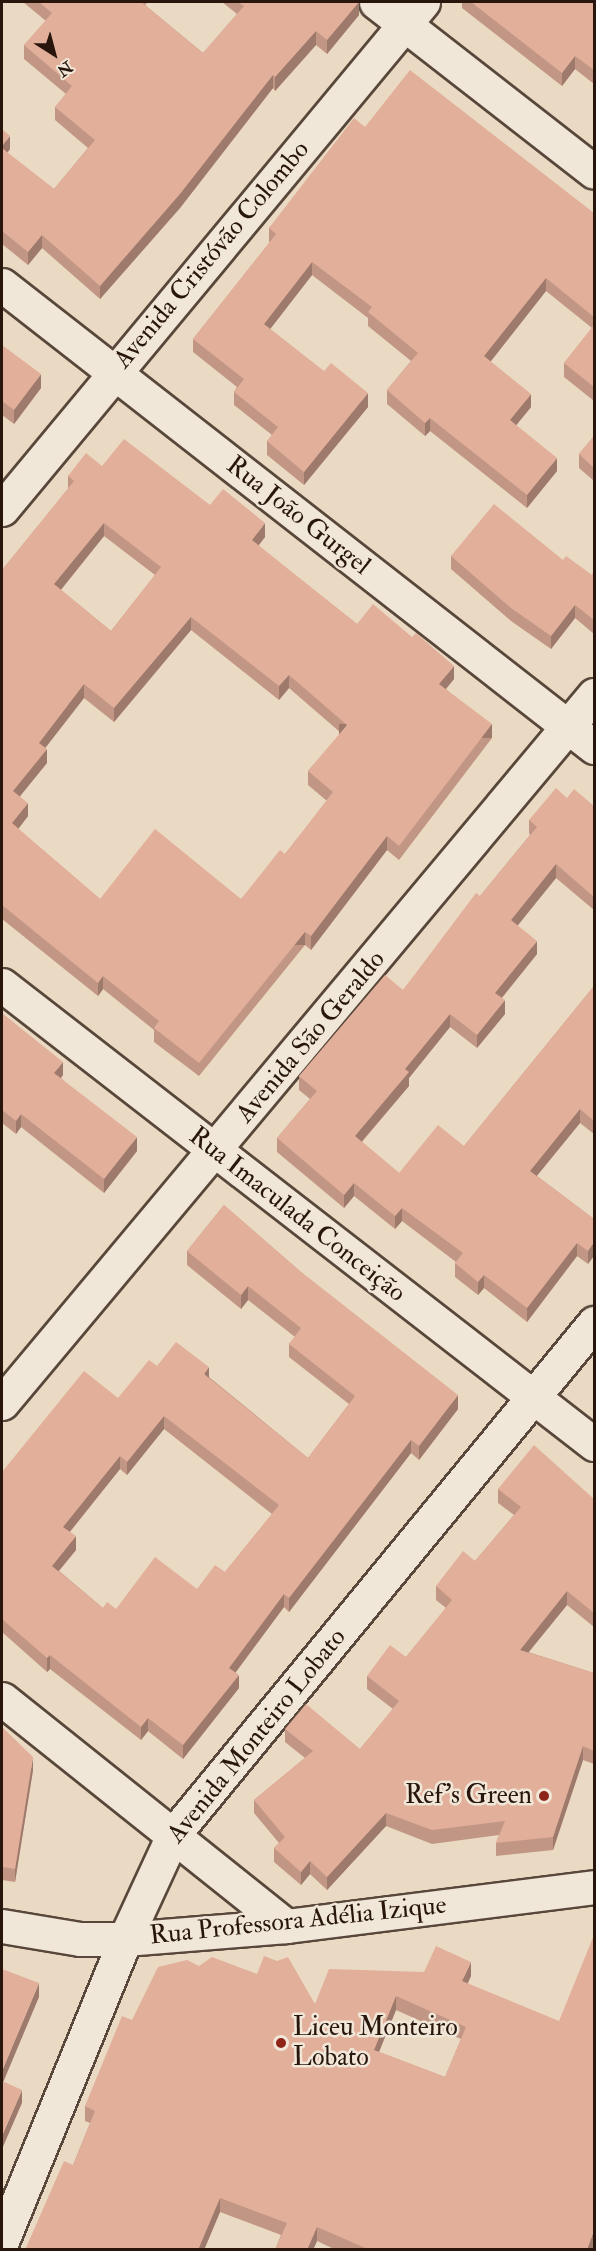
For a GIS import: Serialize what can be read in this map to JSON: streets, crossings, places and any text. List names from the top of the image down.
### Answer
{
  "streets": {
    "street": [
      "Avenida Cristóvão Colombo",
      "Rua João Gurgel",
      "Avenida São Geraldo",
      "Rua Imaculada Conceição",
      "Avenida Monteiro Lobato",
      "Rua Professora Adélia Izique"
    ]
  },
  "crossings": [
    ["Avenida Cristóvão Colombo", "Rua João Gurgel"],
    ["Rua João Gurgel", "Avenida São Geraldo"],
    ["Avenida São Geraldo", "Rua Imaculada Conceição"],
    ["Rua Imaculada Conceição", "Avenida Monteiro Lobato"],
    ["Avenida Monteiro Lobato", "Rua Professora Adélia Izique"]
  ],
  "places": ["Ref's Green", "Liceu Monteiro Lobato"],
  "north": "bottom right"
}
